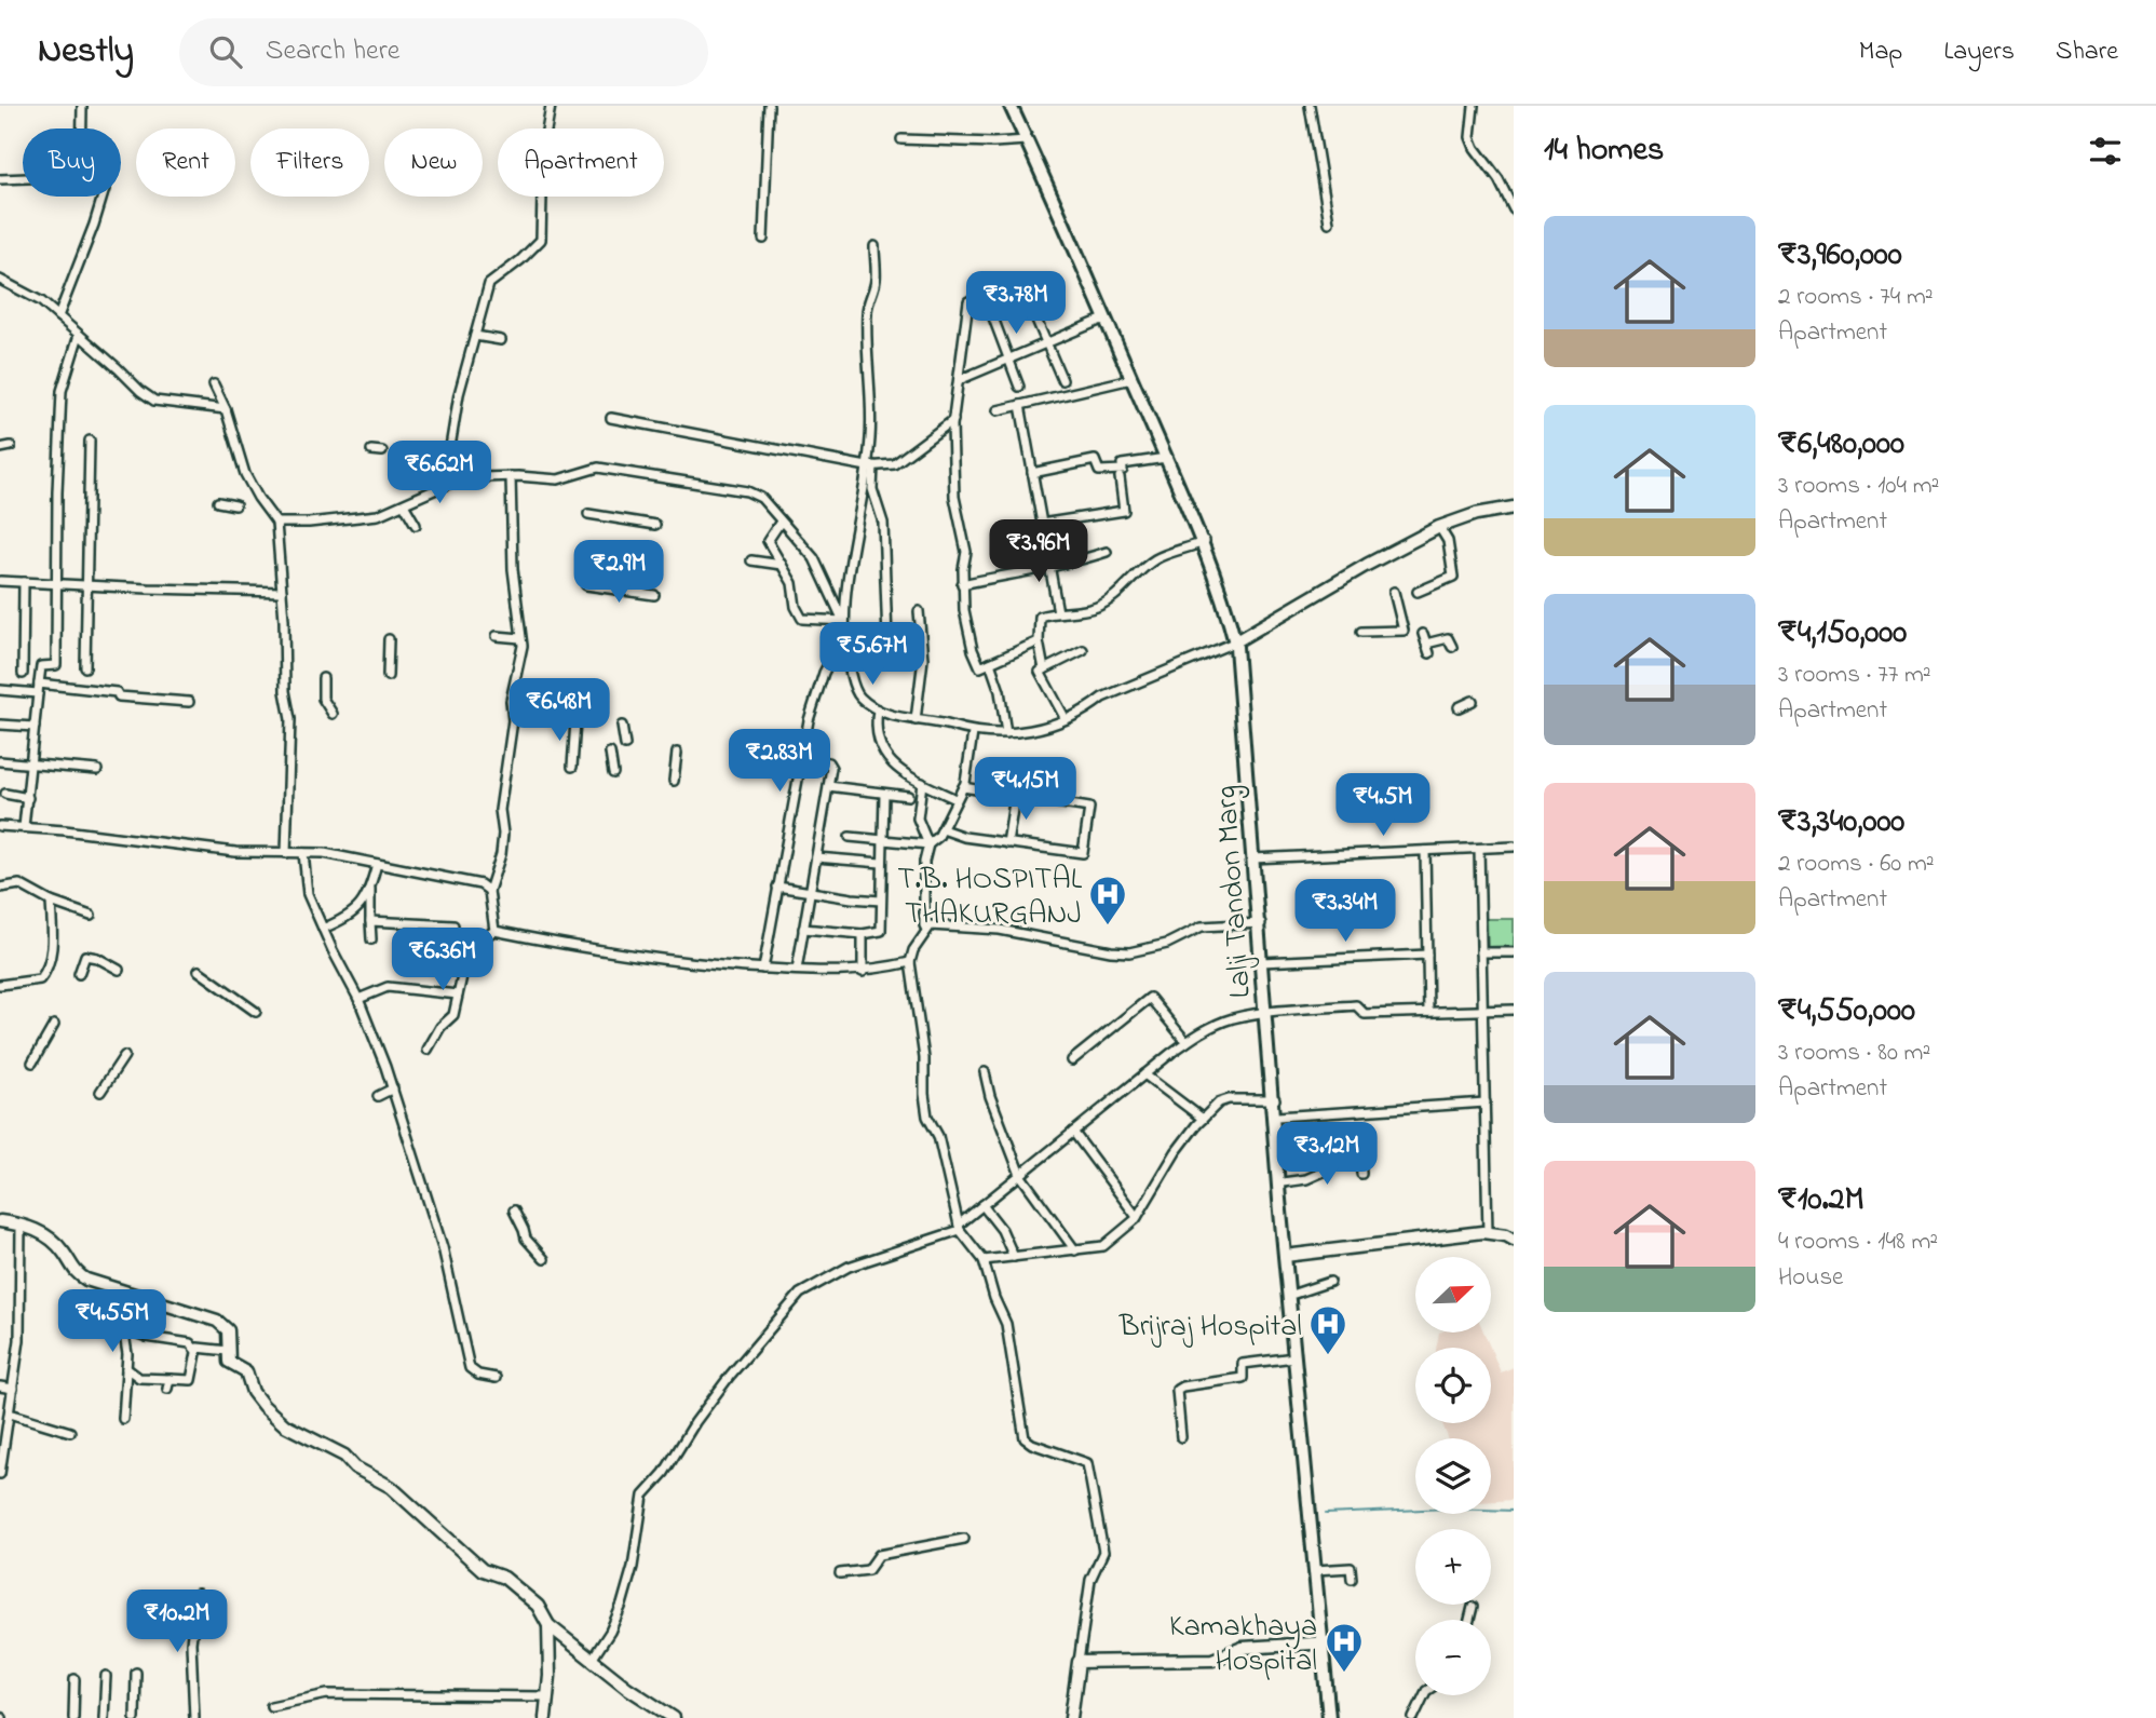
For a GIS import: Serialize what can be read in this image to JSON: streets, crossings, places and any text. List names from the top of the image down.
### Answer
{
  "streets": {
    "main road": ["Lalji Tandon Marg"]
  },
  "places": {
    "hospital": ["T.B. HOSPITAL THAKURGANJ", "Brijraj Hospital", "Kamakhaya Hospital"]
  },
  "north": "top right",
  "page": {
    "header": "Nestly",
    "search": "Search here",
    "nav": ["Map", "Layers", "Share"],
    "heading": "14 homes",
    "chip": [
      "Buy",
      "Rent",
      "Filters",
      "New",
      "Apartment"
    ],
    "list": [
      {
        "name": "₹3,960,000",
        "note": "2 rooms · 74 m² · Apartment"
      },
      {
        "name": "₹6,480,000",
        "note": "3 rooms · 104 m² · Apartment"
      },
      {
        "name": "₹4,150,000",
        "note": "3 rooms · 77 m² · Apartment"
      },
      {
        "name": "₹3,340,000",
        "note": "2 rooms · 60 m² · Apartment"
      },
      {
        "name": "₹4,550,000",
        "note": "3 rooms · 80 m² · Apartment"
      },
      {
        "name": "₹10.2M",
        "note": "4 rooms · 148 m² · House"
      }
    ],
    "price": [
      "₹3.78M",
      "₹6.62M",
      "₹3.96M",
      "₹2.9M",
      "₹5.67M",
      "₹6.48M",
      "₹2.83M",
      "₹4.15M",
      "₹4.5M",
      "₹3.34M",
      "₹6.36M",
      "₹3.12M",
      "₹4.55M",
      "₹10.2M"
    ],
    "map_buttons": ["+", "−"]
  }
}
